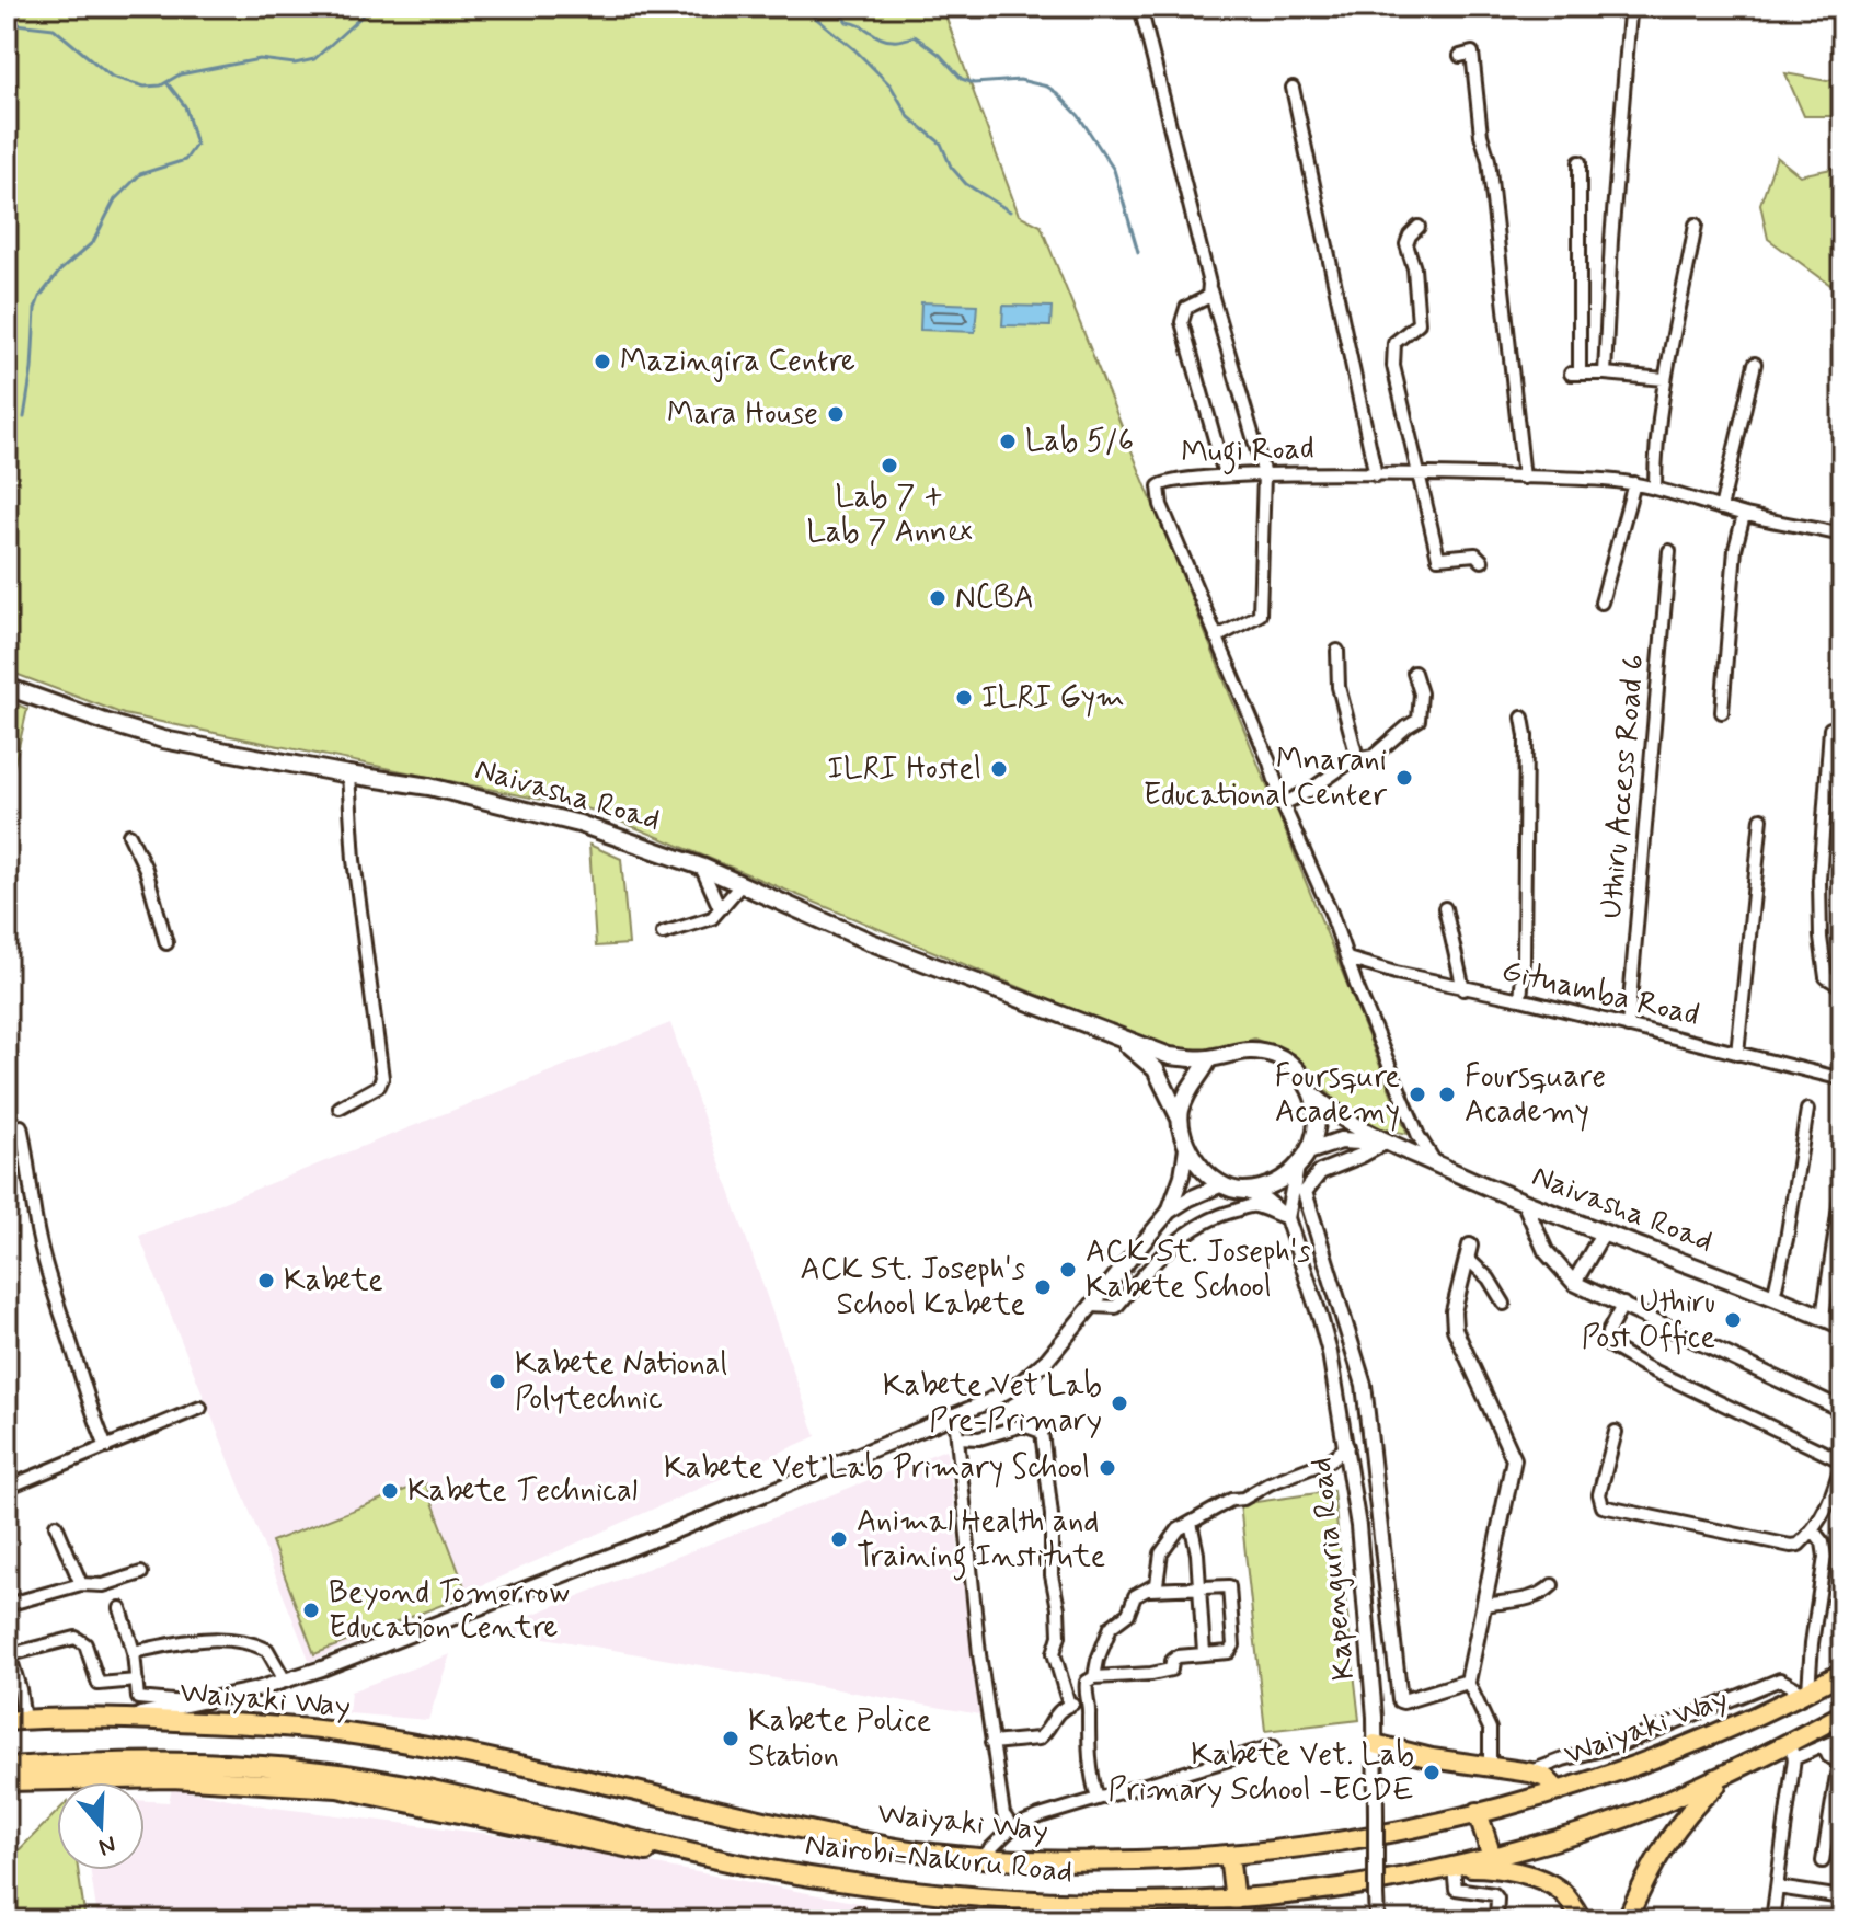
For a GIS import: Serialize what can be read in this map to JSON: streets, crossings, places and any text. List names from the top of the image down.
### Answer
{
  "streets": {
    "highway": ["Waiyaki Way", "Nairobi-Nakuru Road"],
    "main road": ["Naivasha Road"],
    "street": [
      "Mugi Road",
      "Uthiru Access Road 6",
      "Gituamba Road",
      "Kapenguria Road"
    ]
  },
  "crossings": [
    ["Mugi Road", "Naivasha Road"],
    ["Mugi Road", "Gituamba Road"],
    ["Uthiru Access Road 6", "Gituamba Road"],
    ["Naivasha Road", "Kapenguria Road"]
  ],
  "places": [
    "Mazingira Centre",
    "Mara House",
    "Lab 5/6",
    "Lab 7 + Lab 7 Annex",
    "NCBA",
    "ILRI Gym",
    "ILRI Hostel",
    "Mnarani Educational Center",
    "Foursqure Academy",
    "Foursquare Academy",
    "ACK St. Joseph's Kabete School",
    "Kabete",
    "ACK St. Joseph's School Kabete",
    "Uthiru Post Office",
    "Kabete National Polytechnic",
    "Kabete Vet Lab Pre-Primary",
    "Kabete Vet Lab Primary School",
    "Kabete Technical",
    "Animal Health and Training Institute",
    "Beyond Tomorrow Education Centre",
    "Kabete Police Station",
    "Kabete Vet. Lab Primary School -ECDE"
  ],
  "north": "bottom"
}
